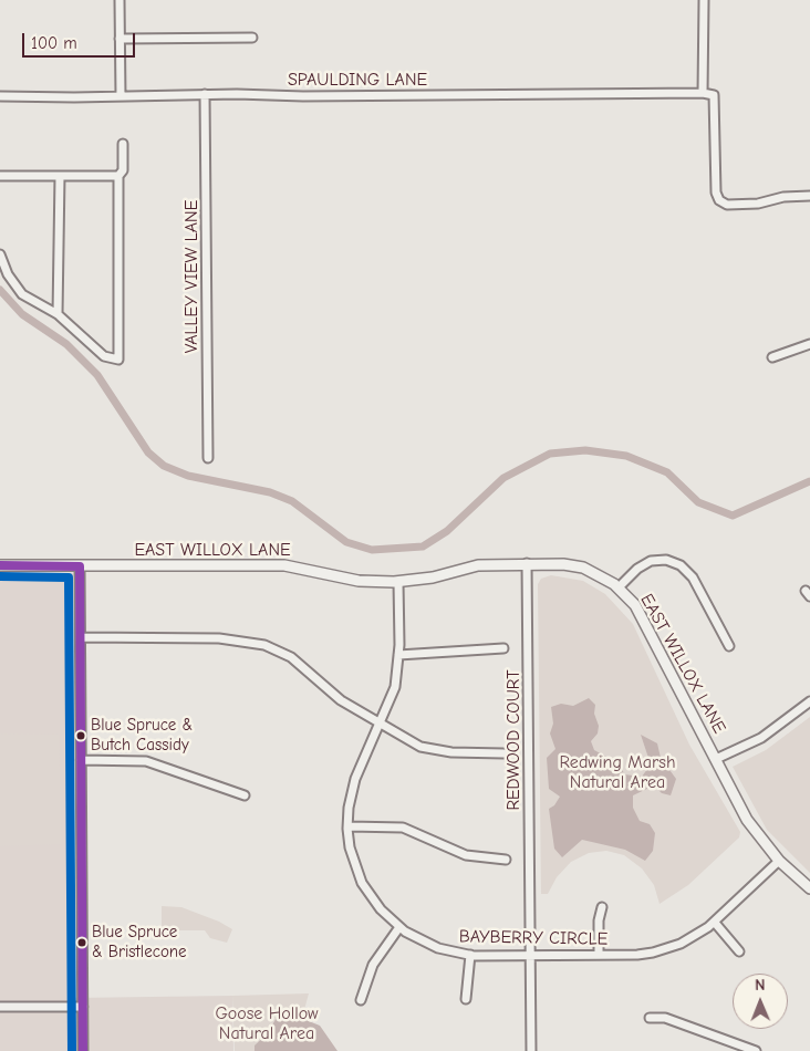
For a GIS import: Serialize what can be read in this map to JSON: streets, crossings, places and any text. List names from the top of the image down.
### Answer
{
  "streets": {
    "main road": ["EAST WILLOX LANE"],
    "street": [
      "SPAULDING LANE",
      "VALLEY VIEW LANE",
      "REDWOOD COURT",
      "BAYBERRY CIRCLE"
    ]
  },
  "crossings": [
    ["SPAULDING LANE", "VALLEY VIEW LANE"],
    ["EAST WILLOX LANE", "REDWOOD COURT"],
    ["EAST WILLOX LANE", "BAYBERRY CIRCLE"],
    ["REDWOOD COURT", "BAYBERRY CIRCLE"]
  ],
  "parks": ["Redwing Marsh Natural Area", "Goose Hollow Natural Area"],
  "places": ["Blue Spruce & Butch Cassidy", "Blue Spruce & Bristlecone"],
  "scale_bar": "100 m",
  "north": "top"
}
